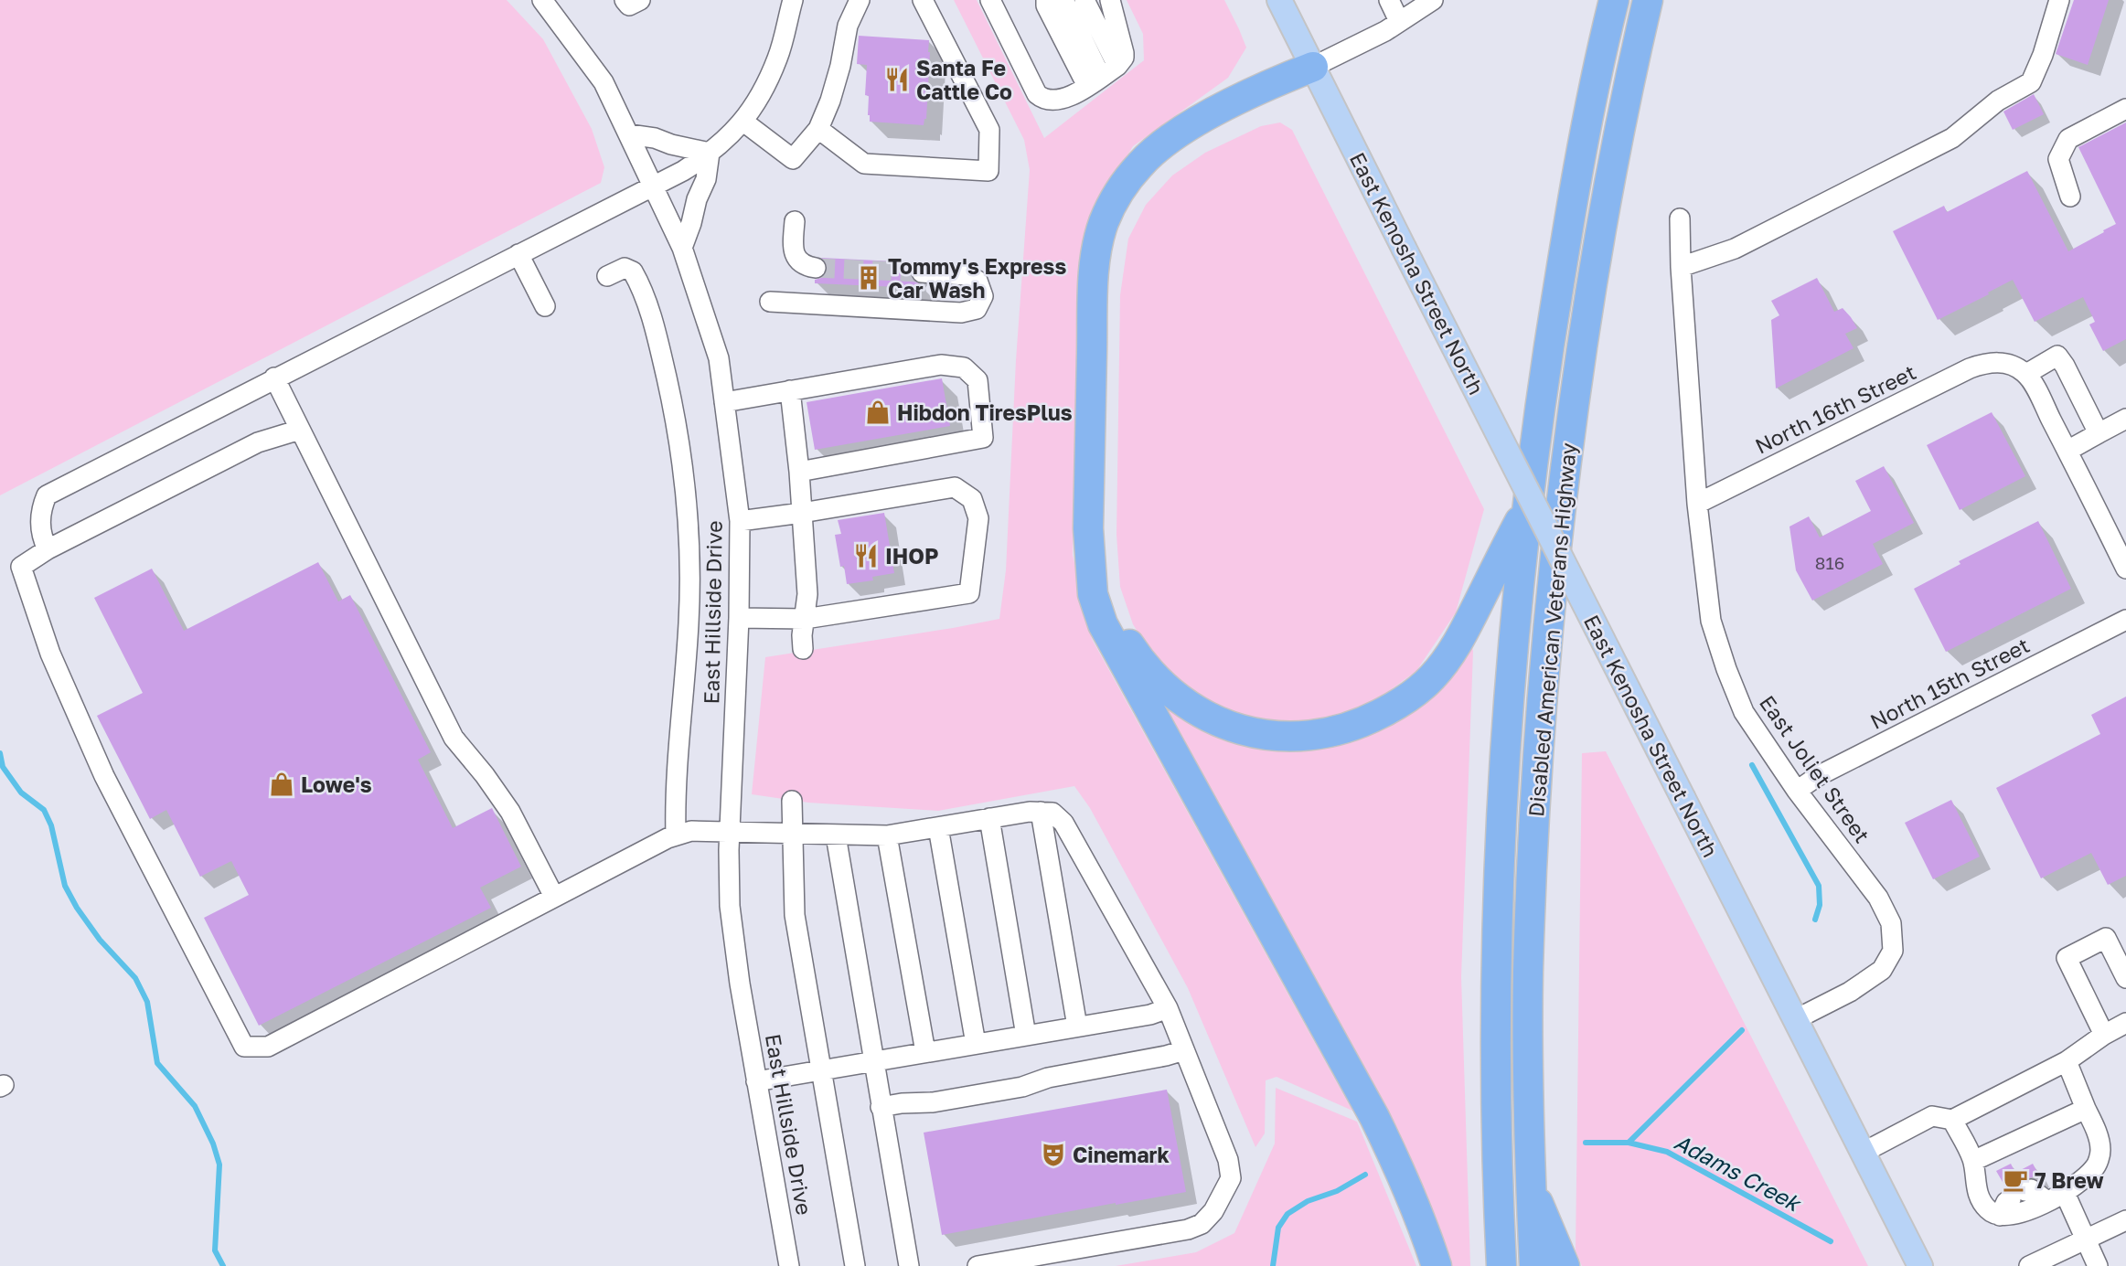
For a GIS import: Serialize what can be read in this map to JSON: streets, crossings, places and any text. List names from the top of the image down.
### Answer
{
  "streets": {
    "highway": ["Disabled American Veterans Highway"],
    "main road": ["East Kenosha Street North"],
    "street": [
      "North 16th Street",
      "East Hillside Drive",
      "North 15th Street",
      "East Joliet Street"
    ]
  },
  "crossings": [
    ["East Kenosha Street North", "East Joliet Street"],
    ["North 16th Street", "East Joliet Street"],
    ["North 15th Street", "East Joliet Street"]
  ],
  "water": ["Adams Creek"],
  "places": {
    "restaurant": ["Santa Fe Cattle Co", "IHOP"],
    "building": ["Tommy's Express Car Wash"],
    "shop": ["Hibdon TiresPlus", "Lowe's"],
    "theatre": ["Cinemark"],
    "cafe": ["7 Brew"]
  },
  "house_numbers": ["816"]
}
